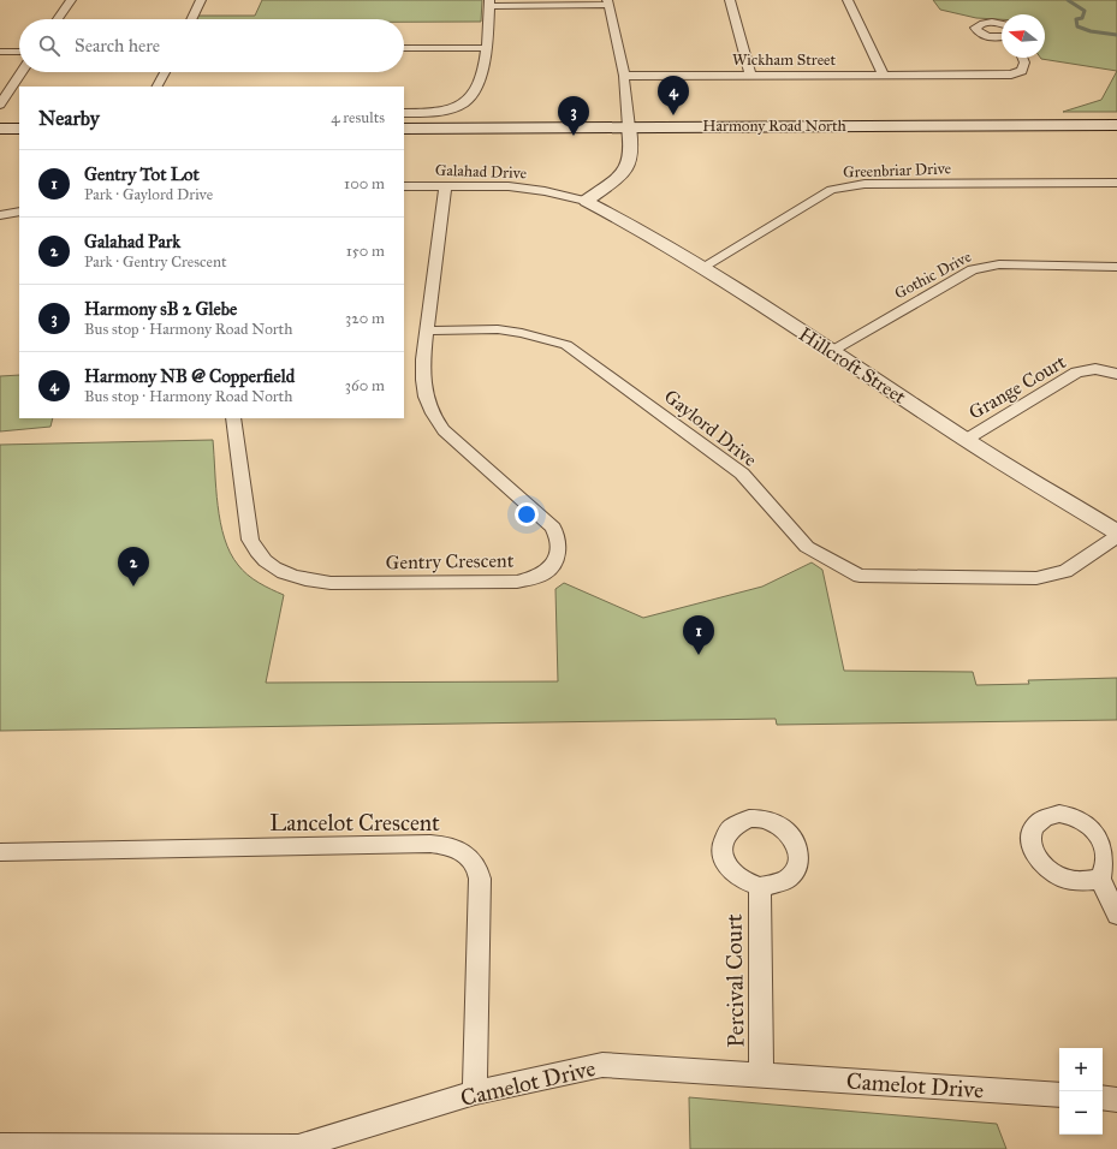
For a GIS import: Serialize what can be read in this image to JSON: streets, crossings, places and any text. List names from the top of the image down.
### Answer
{
  "streets": {
    "main road": ["Harmony Road North"],
    "street": [
      "Wickham Street",
      "Greenbriar Drive",
      "Galahad Drive",
      "Gothic Drive",
      "Hillcroft Street",
      "Grange Court",
      "Gaylord Drive",
      "Gentry Crescent",
      "Lancelot Crescent",
      "Percival Court",
      "Camelot Drive"
    ]
  },
  "crossings": [
    ["Greenbriar Drive", "Hillcroft Street"],
    ["Galahad Drive", "Hillcroft Street"],
    ["Galahad Drive", "Gentry Crescent"],
    ["Gothic Drive", "Hillcroft Street"],
    ["Hillcroft Street", "Grange Court"],
    ["Hillcroft Street", "Gaylord Drive"],
    ["Gaylord Drive", "Gentry Crescent"],
    ["Lancelot Crescent", "Camelot Drive"],
    ["Percival Court", "Camelot Drive"]
  ],
  "north": "left",
  "page": {
    "search": "Search here",
    "pins": [
      "4",
      "3",
      "2",
      "1"
    ],
    "heading": ["Nearby", "4 results"],
    "list": [
      {
        "mark": "1",
        "name": "Gentry Tot Lot",
        "note": "Park · Gaylord Drive",
        "value": "100 m"
      },
      {
        "mark": "2",
        "name": "Galahad Park",
        "note": "Park · Gentry Crescent",
        "value": "150 m"
      },
      {
        "mark": "3",
        "name": "Harmony sB 2 Glebe",
        "note": "Bus stop · Harmony Road North",
        "value": "320 m"
      },
      {
        "mark": "4",
        "name": "Harmony NB @ Copperfield",
        "note": "Bus stop · Harmony Road North",
        "value": "360 m"
      }
    ],
    "map_buttons": ["+", "−"]
  }
}
